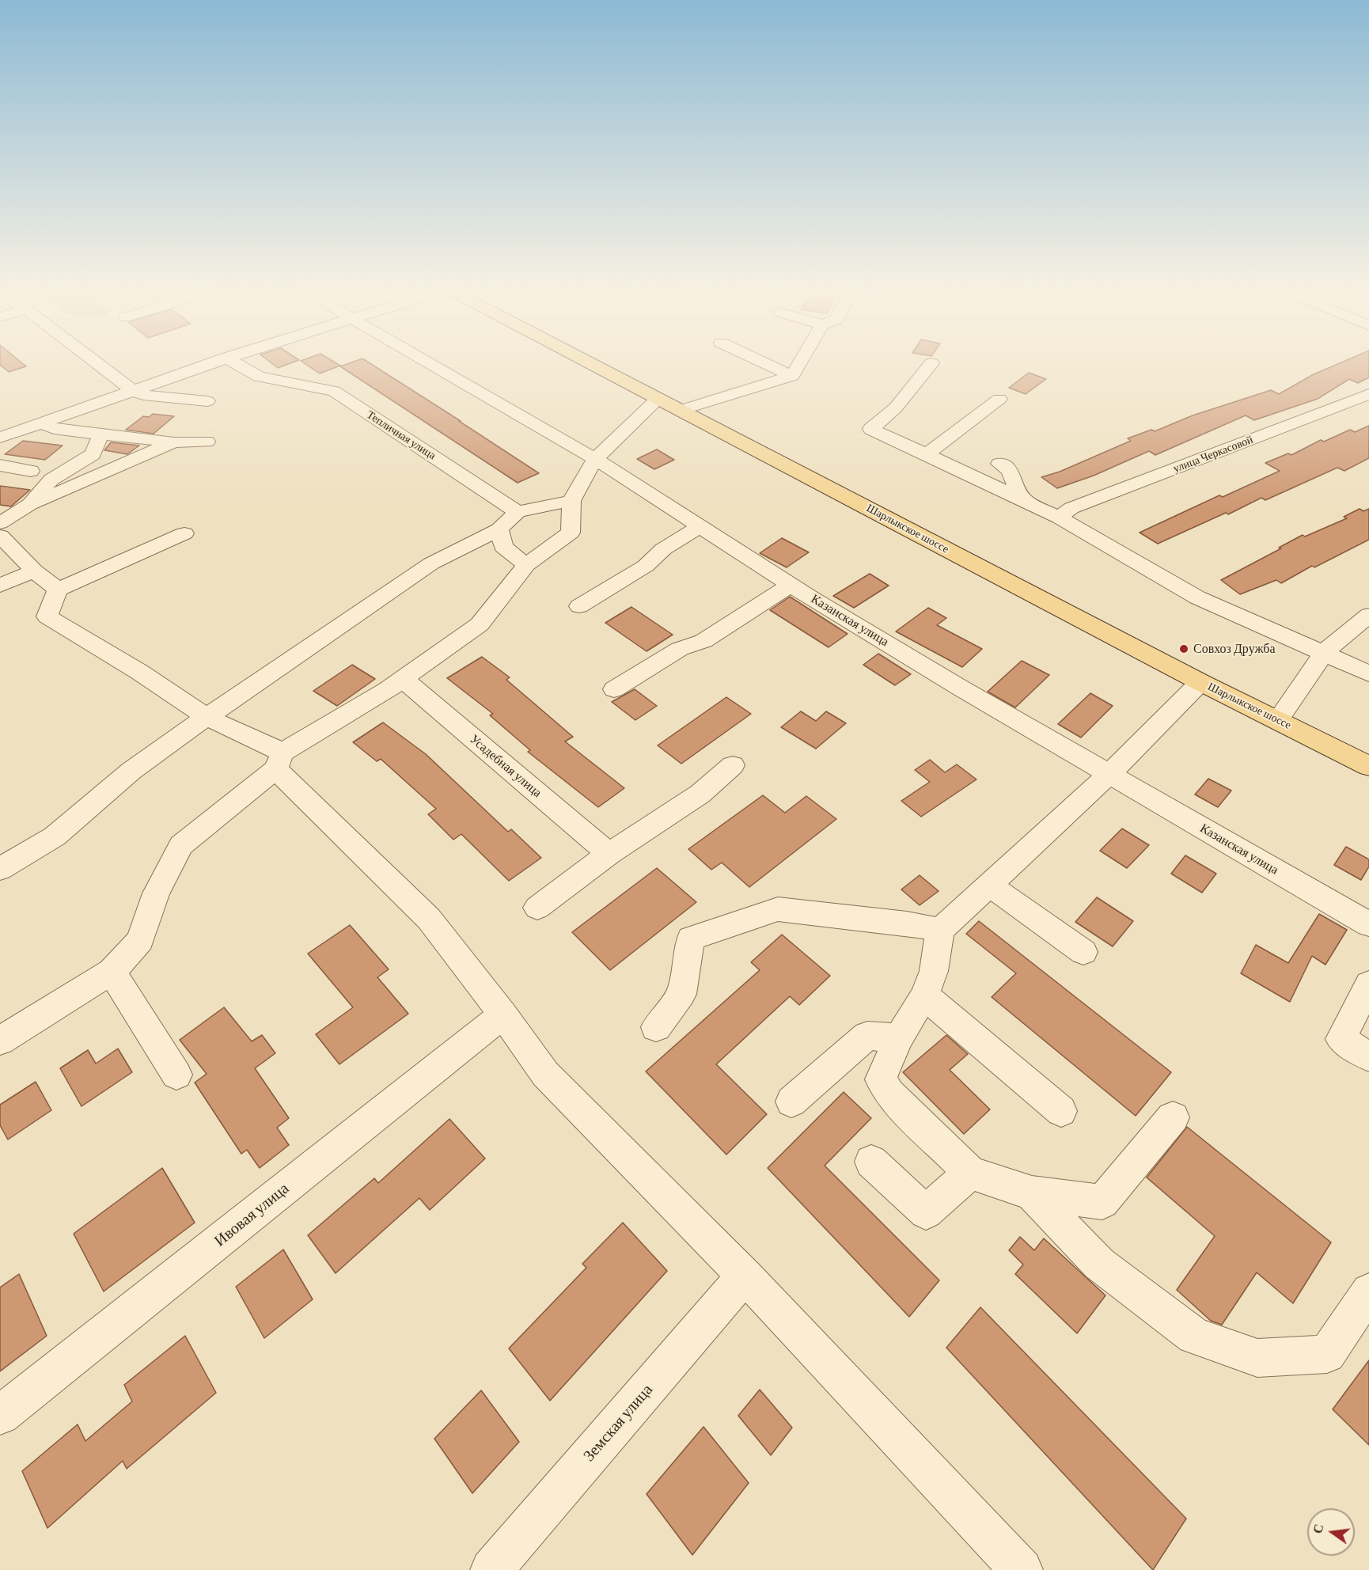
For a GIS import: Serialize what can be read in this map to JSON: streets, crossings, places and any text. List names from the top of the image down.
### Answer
{
  "streets": {
    "main road": ["Шарлыкское шоссе"],
    "street": [
      "Тепличная улица",
      "улица Черкасовой",
      "Казанская улица",
      "Усадебная улица",
      "Ивовая улица",
      "Земская улица"
    ]
  },
  "places": ["Совхоз Дружба"],
  "north": "left"
}
